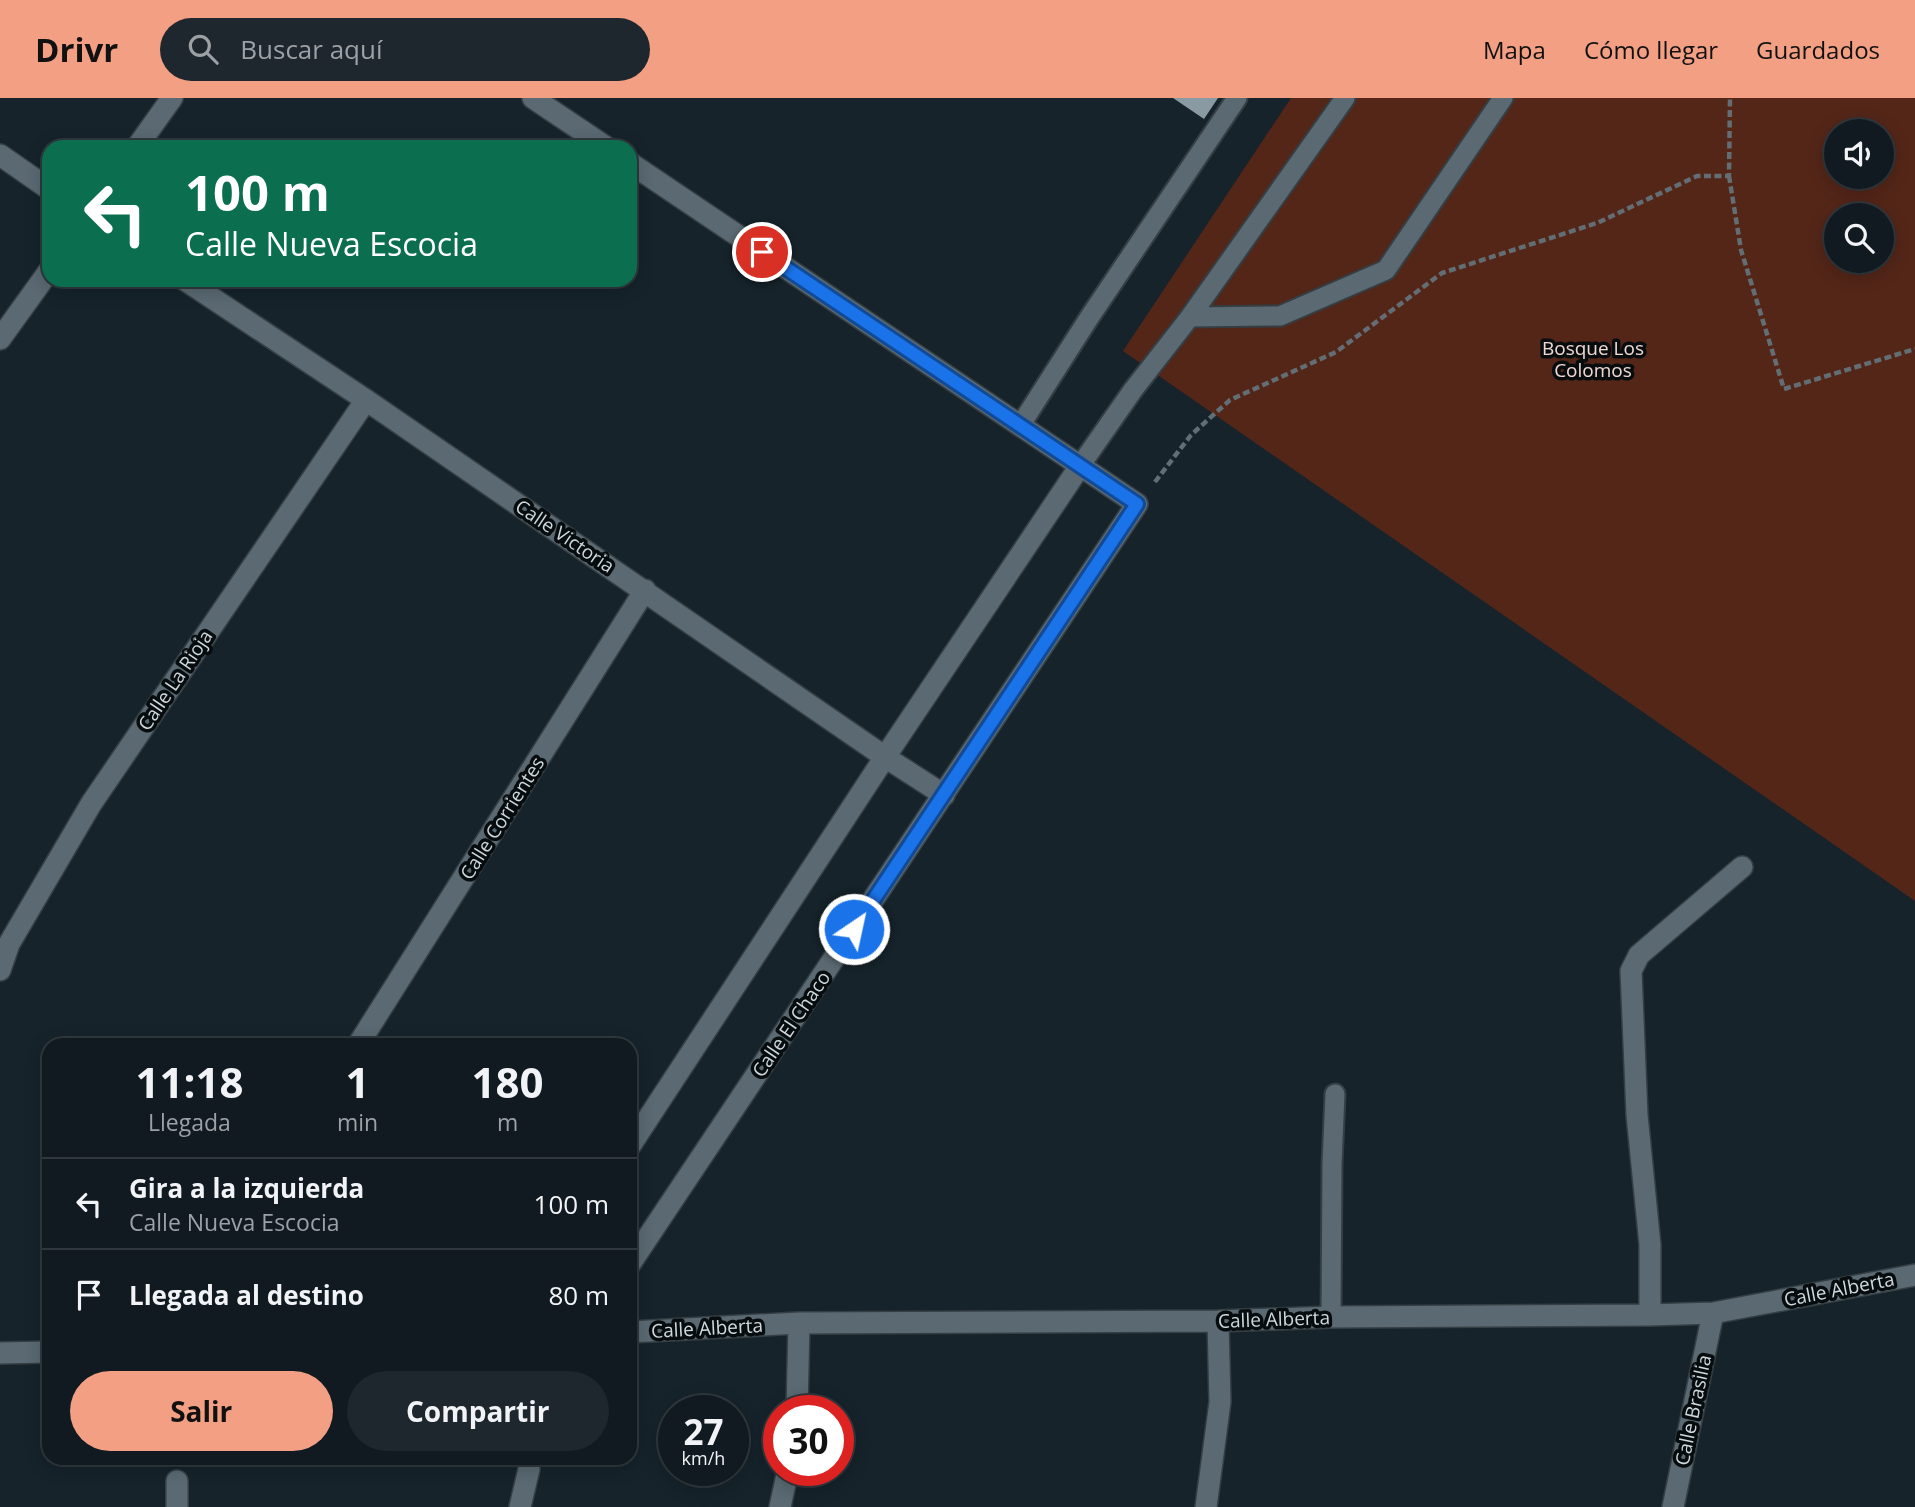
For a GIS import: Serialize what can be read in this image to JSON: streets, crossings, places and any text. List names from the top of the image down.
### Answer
{
  "streets": {
    "street": [
      "Calle Victoria",
      "Calle La Rioja",
      "Calle Corrientes",
      "Calle El Chaco",
      "Calle Alberta",
      "Calle Brasilia"
    ]
  },
  "crossings": [
    ["Calle Victoria", "Calle La Rioja"],
    ["Calle Victoria", "Calle Corrientes"],
    ["Calle Victoria", "Calle El Chaco"],
    ["Calle Alberta", "Calle Brasilia"]
  ],
  "parks": ["Bosque Los Colomos"],
  "page": {
    "header": "Drivr",
    "search": "Buscar aquí",
    "nav": ["Mapa", "Cómo llegar", "Guardados"],
    "turn": ["100 m", "Calle Nueva Escocia"],
    "eta": [
      "11:18",
      "Llegada",
      "1",
      "min",
      "180",
      "m"
    ],
    "list": [
      {
        "name": "Gira a la izquierda",
        "note": "Calle Nueva Escocia",
        "value": "100 m"
      },
      {
        "name": "Llegada al destino",
        "value": "80 m"
      }
    ],
    "buttons": ["Salir", "Compartir"],
    "speed": "27 km/h",
    "limit": "30"
  }
}
